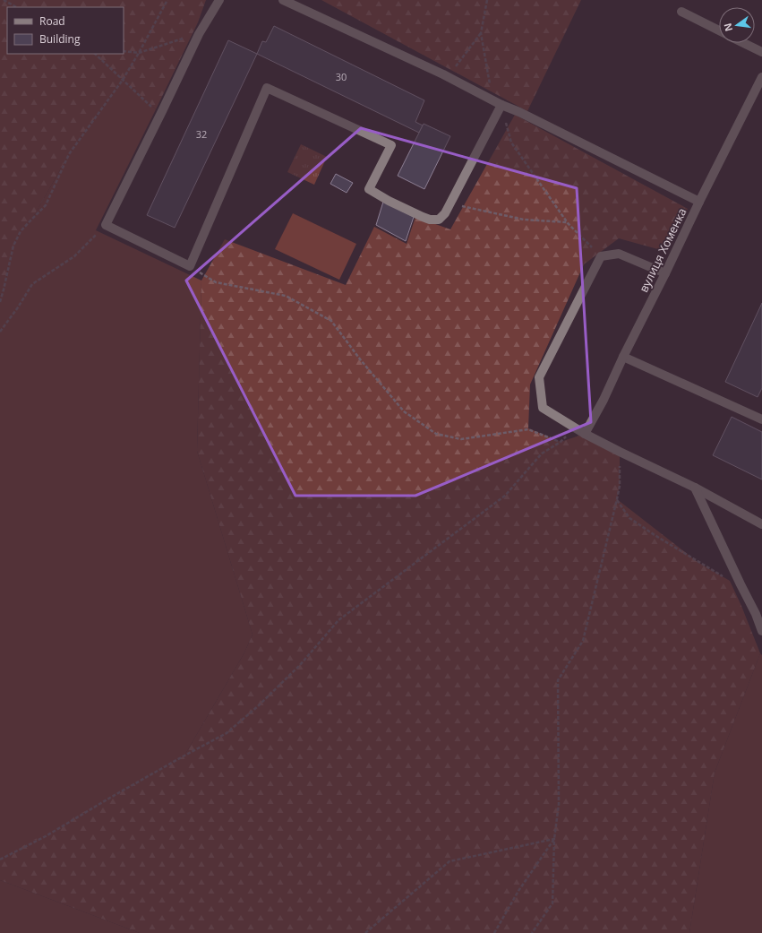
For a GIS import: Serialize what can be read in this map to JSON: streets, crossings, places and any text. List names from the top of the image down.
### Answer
{
  "streets": {
    "street": ["вулиця Хоменка"]
  },
  "house_numbers": ["30", "32"],
  "legend": ["Road", "Building"],
  "north": "left"
}
